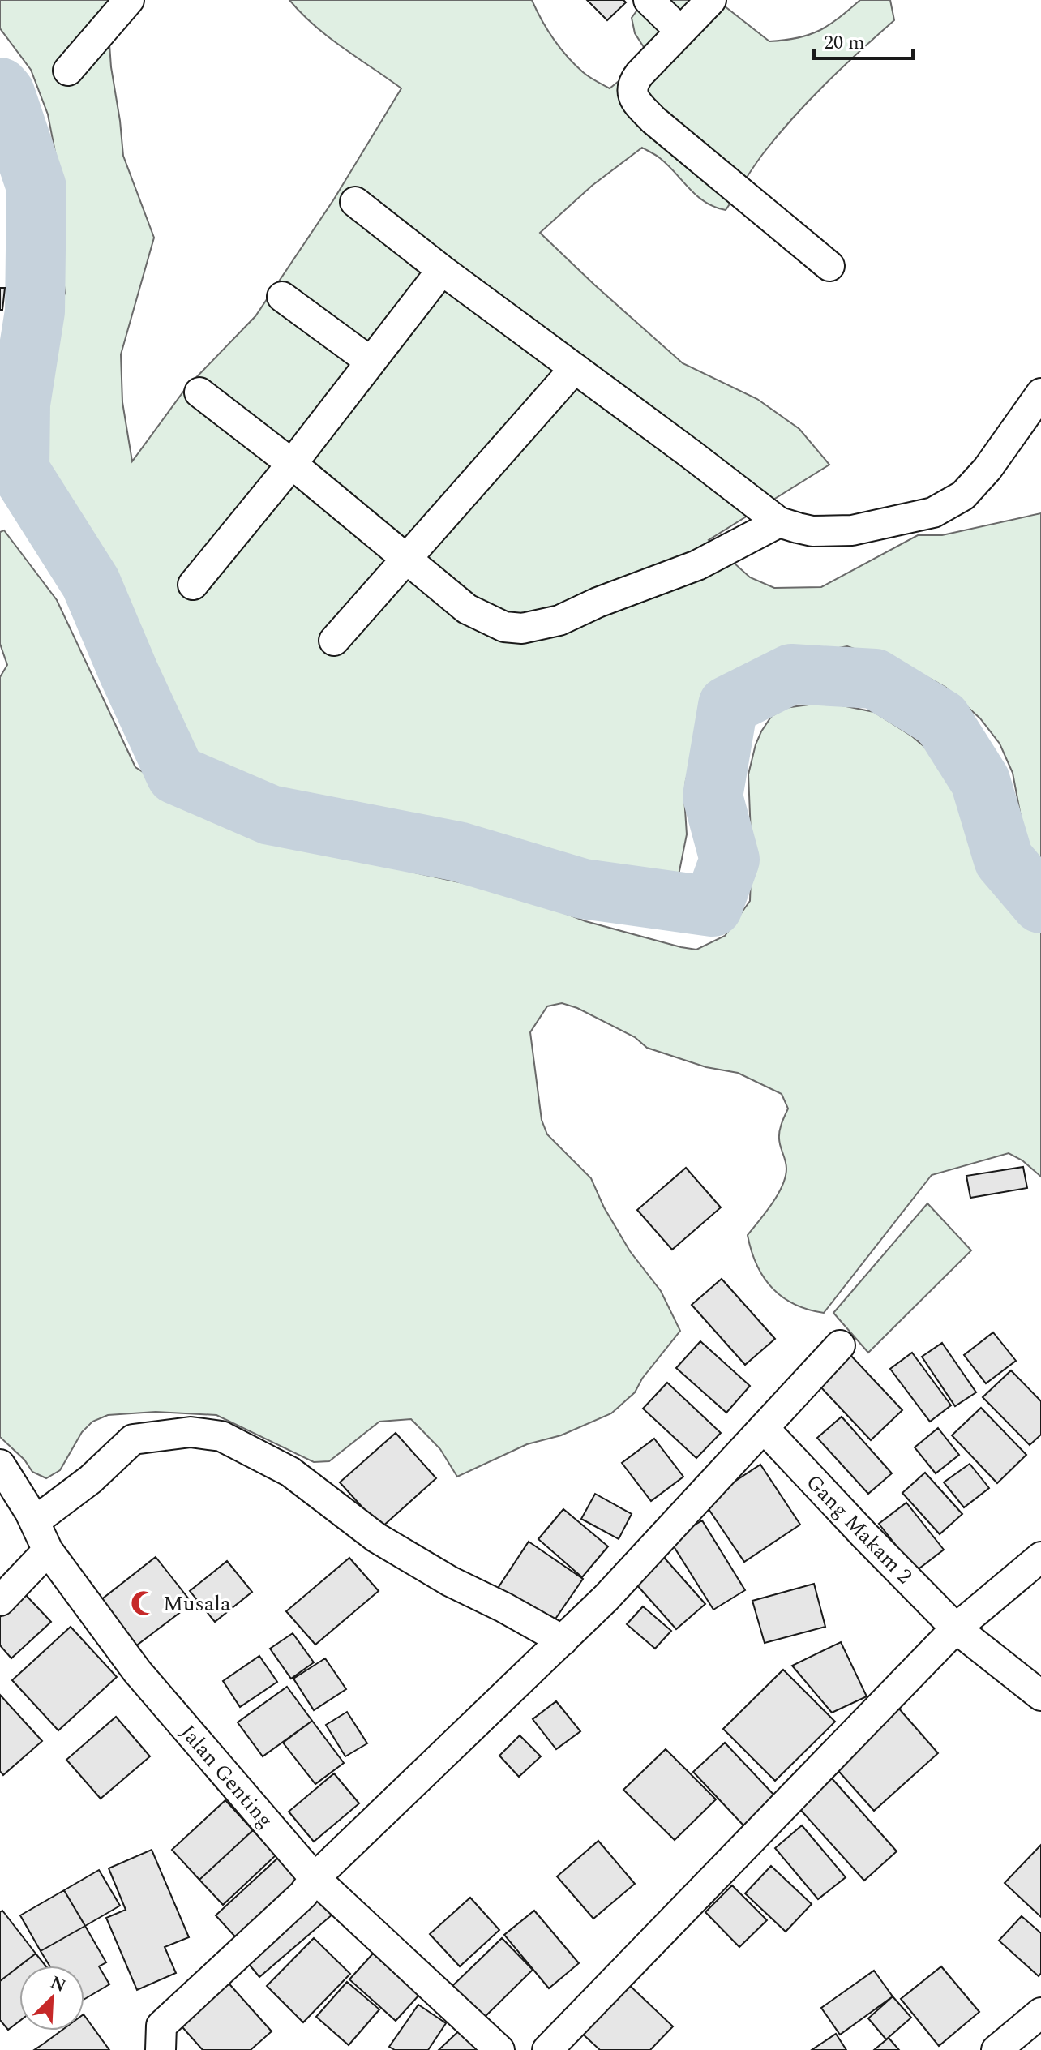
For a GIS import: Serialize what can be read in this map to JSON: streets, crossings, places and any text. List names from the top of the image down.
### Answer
{
  "streets": {
    "street": ["Gang Makam 2", "Jalan Genting"]
  },
  "places": {
    "mosque": ["Musala"]
  },
  "scale_bar": "20 m",
  "north": "top right"
}
